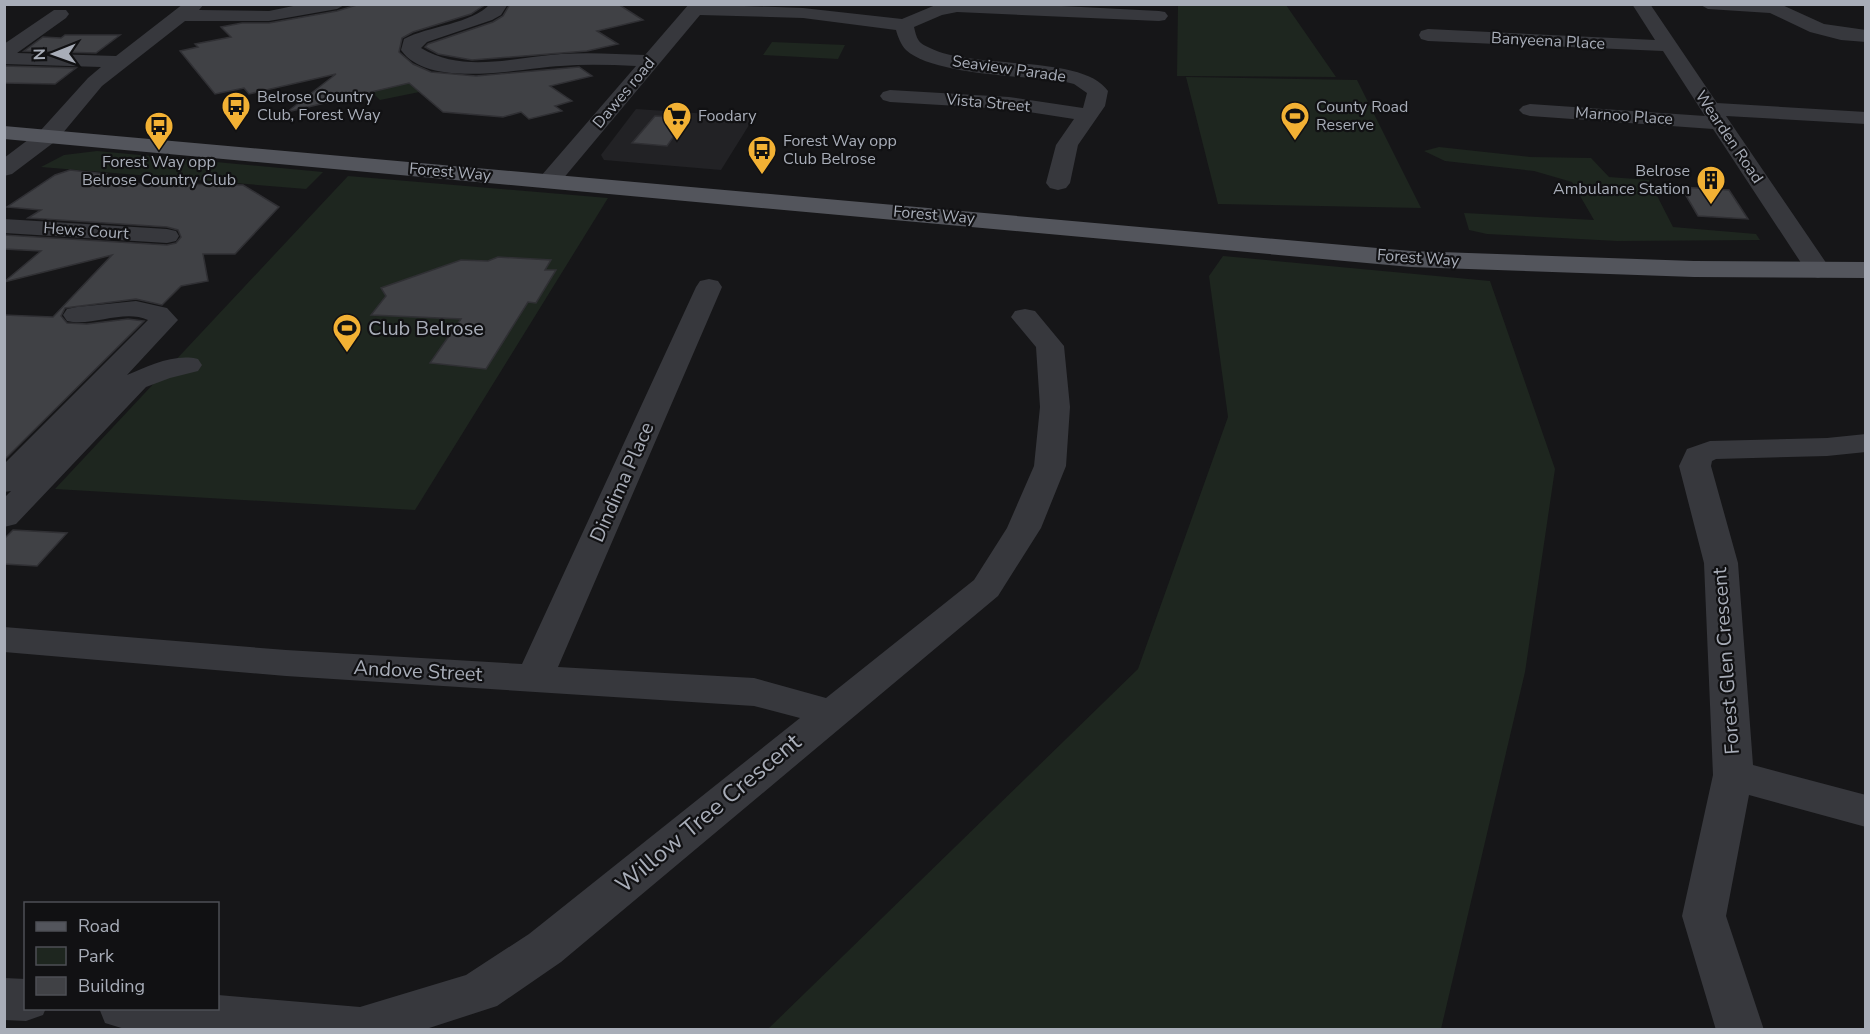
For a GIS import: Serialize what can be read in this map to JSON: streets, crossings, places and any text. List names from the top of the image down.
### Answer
{
  "streets": {
    "main road": ["Forest Way"],
    "street": [
      "Banyeena Place",
      "Seaview Parade",
      "Dawes road",
      "Vista Street",
      "Marnoo Place",
      "Wearden Road",
      "Hews Court",
      "Dindima Place",
      "Forest Glen Crescent",
      "Andove Street",
      "Willow Tree Crescent"
    ]
  },
  "crossings": [
    ["Banyeena Place", "Wearden Road"],
    ["Seaview Parade", "Vista Street"],
    ["Dawes road", "Forest Way"],
    ["Marnoo Place", "Wearden Road"],
    ["Wearden Road", "Forest Way"],
    ["Dindima Place", "Andove Street"],
    ["Andove Street", "Willow Tree Crescent"]
  ],
  "places": {
    "bus stop": ["Belrose Country Club, Forest Way", "Forest Way opp Belrose Country Club", "Forest Way opp Club Belrose"],
    "supermarket": ["Foodary"],
    "sports": ["County Road Reserve", "Club Belrose"],
    "building": ["Belrose Ambulance Station"]
  },
  "legend": ["Road", "Park", "Building"],
  "north": "left"
}
